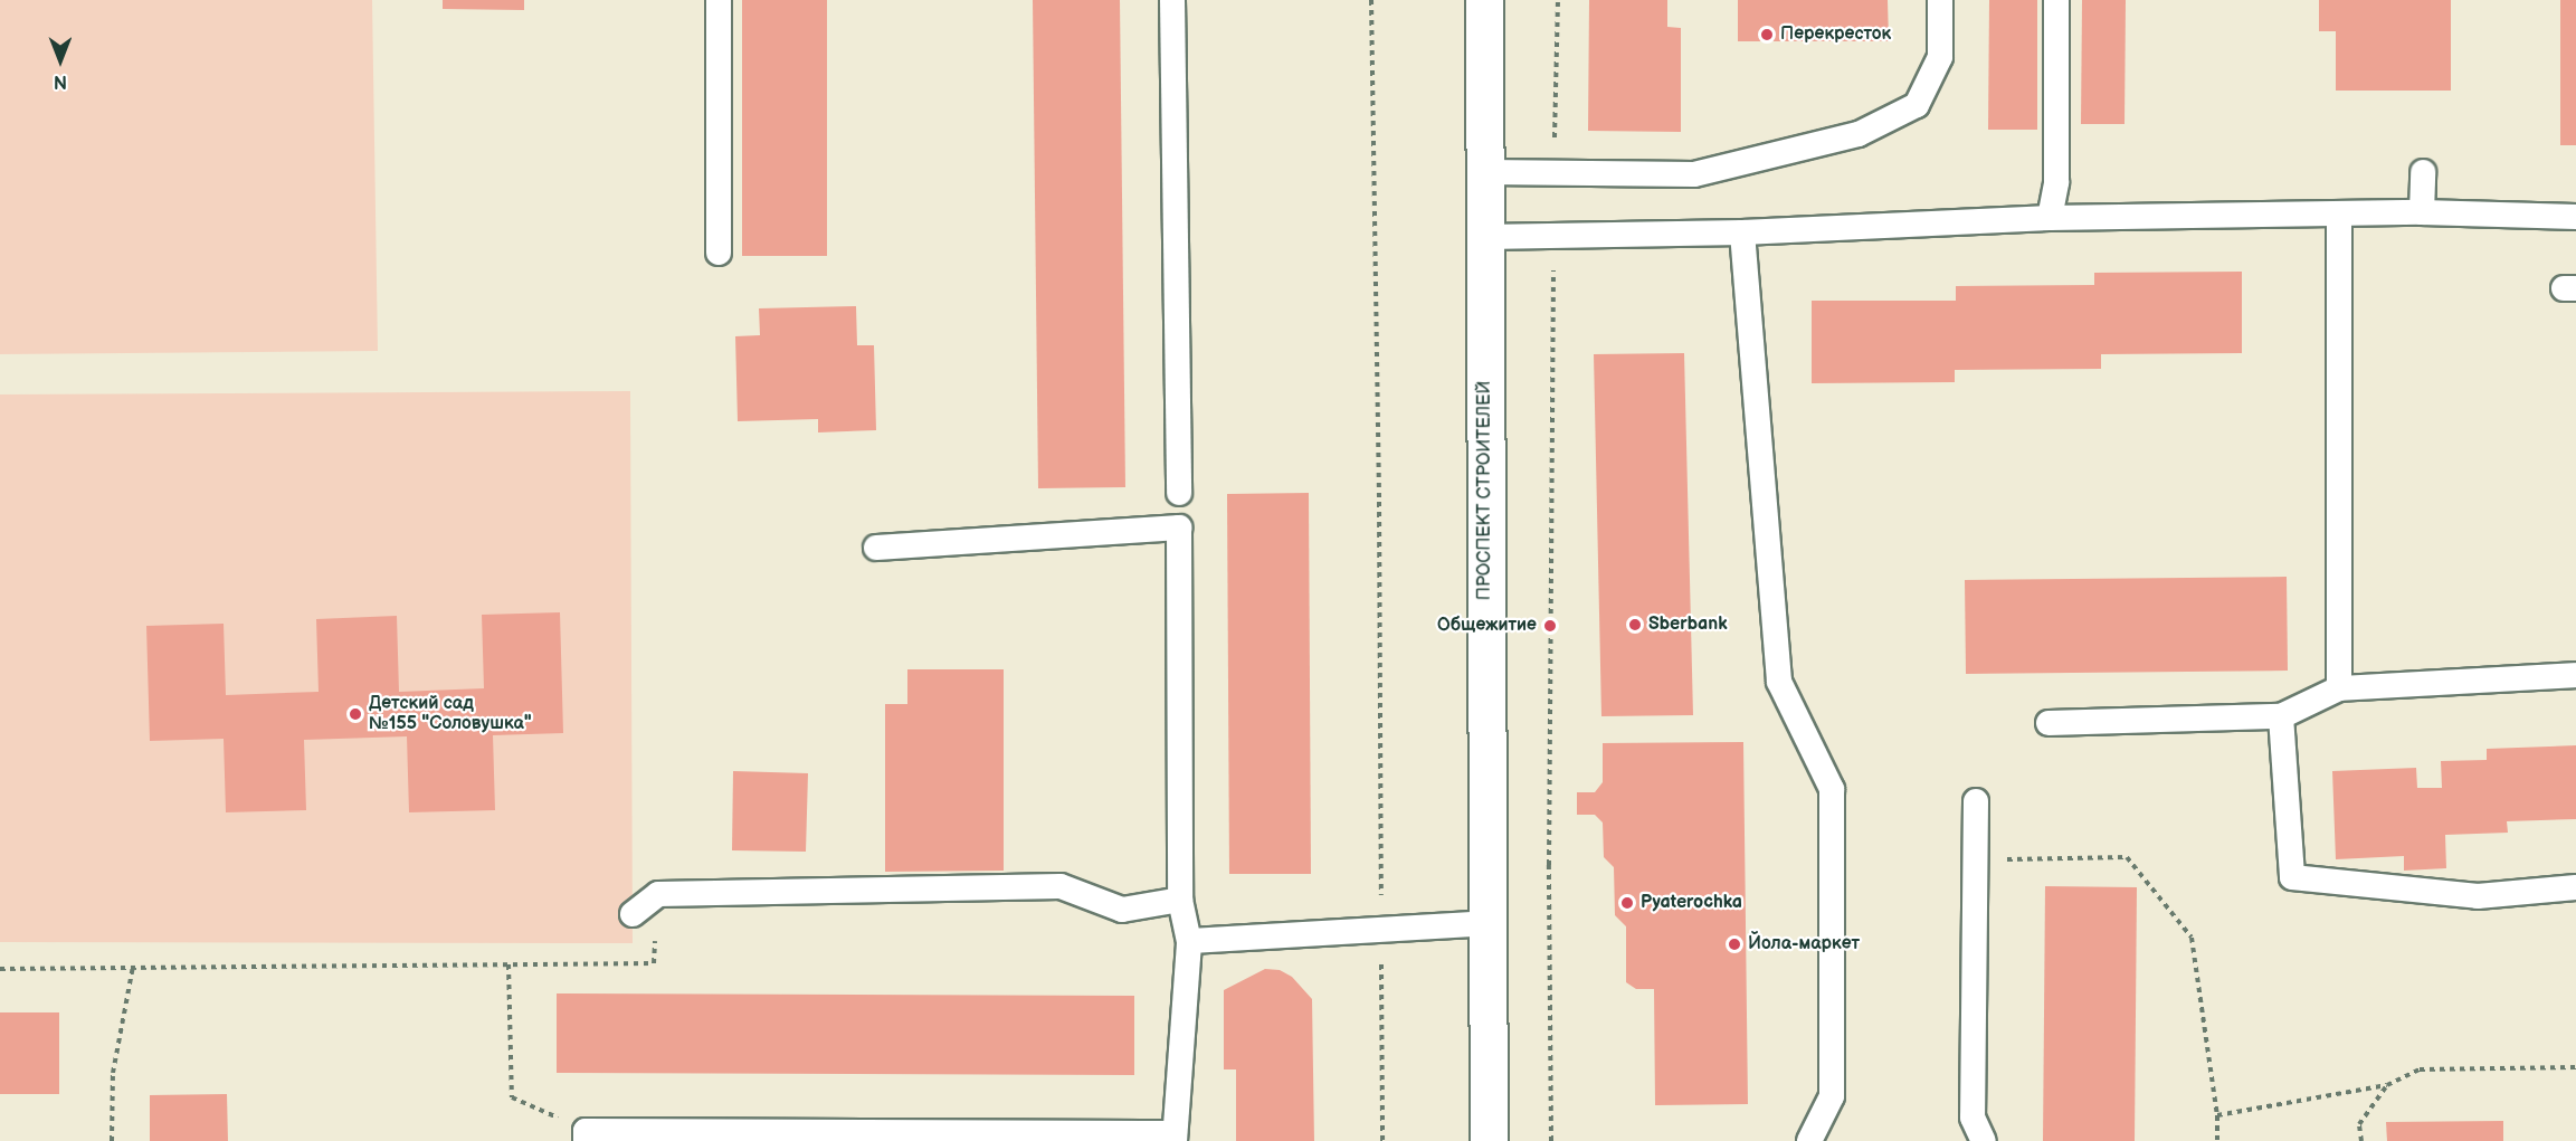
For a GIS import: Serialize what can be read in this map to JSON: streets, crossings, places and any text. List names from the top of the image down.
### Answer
{
  "streets": {
    "main road": ["ПРОСПЕКТ СТРОИТЕЛЕЙ"]
  },
  "places": [
    "Перекресток",
    "Sberbank",
    "Общежитие",
    "Детский сад №155 \"Соловушка\"",
    "Pyaterochka",
    "Йола-маркет"
  ],
  "north": "bottom"
}
